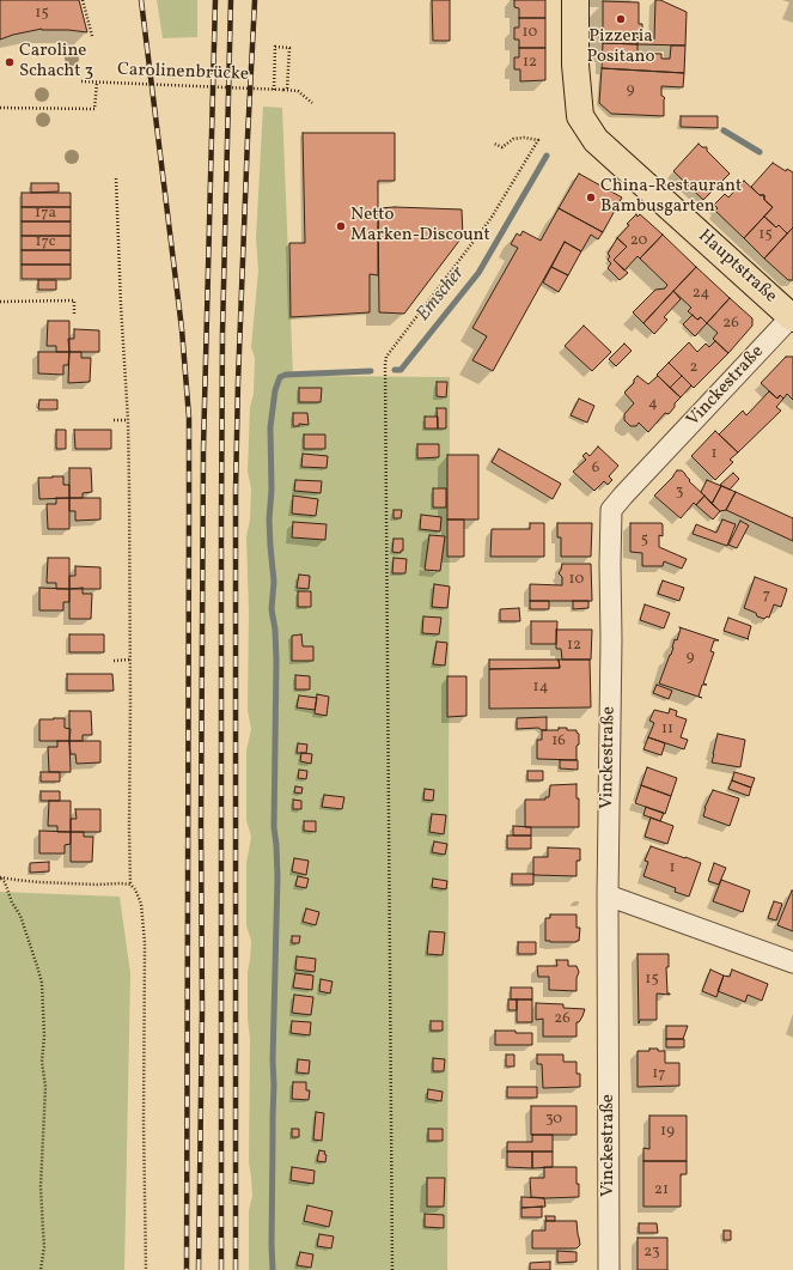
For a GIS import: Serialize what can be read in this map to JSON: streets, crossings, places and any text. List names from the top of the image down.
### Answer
{
  "streets": {
    "main road": ["Hauptstraße"],
    "street": ["Vinckestraße"],
    "path": ["Carolinenbrücke"]
  },
  "crossings": [
    ["Hauptstraße", "Vinckestraße"]
  ],
  "water": ["Emscher"],
  "places": [
    "Pizzeria Positano",
    "Caroline Schacht 3",
    "China-Restaurant Bambusgarten",
    "Netto Marken-Discount"
  ],
  "house_numbers": [
    "15",
    "10",
    "12",
    "9",
    "17a",
    "15",
    "20",
    "17c",
    "24",
    "26",
    "2",
    "4",
    "1",
    "6",
    "3",
    "5",
    "10",
    "7",
    "12",
    "9",
    "14",
    "11",
    "16",
    "1",
    "15",
    "26",
    "17",
    "30",
    "19",
    "21",
    "23"
  ]
}
